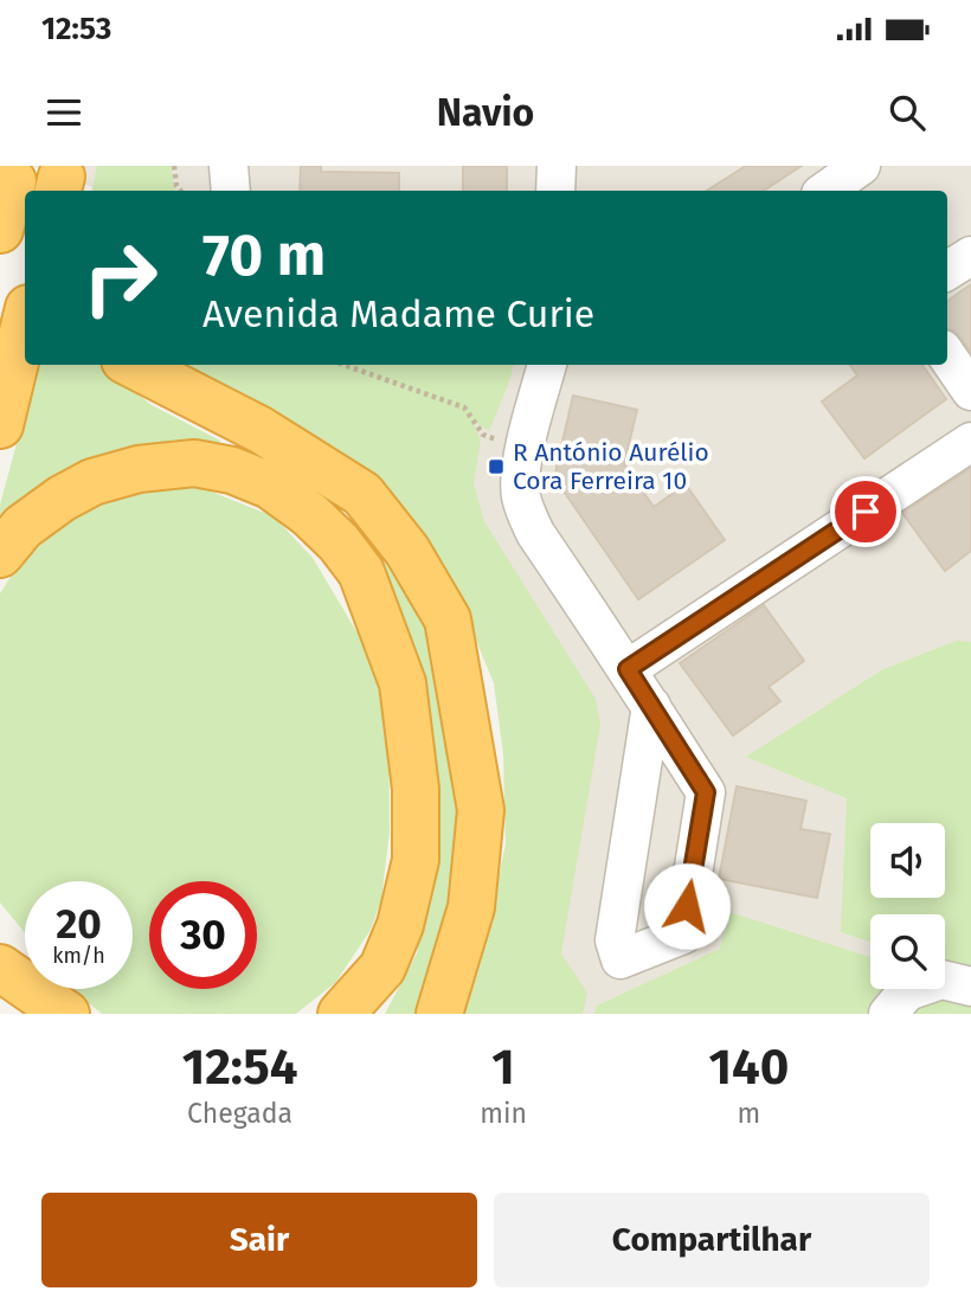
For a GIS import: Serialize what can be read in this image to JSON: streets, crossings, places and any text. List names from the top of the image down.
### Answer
{
  "places": {
    "transit": ["R António Aurélio Cora Ferreira 10"]
  },
  "page": {
    "status": "12:53",
    "header": "Navio",
    "turn": ["70 m", "Avenida Madame Curie"],
    "speed": "20 km/h",
    "limit": "30",
    "eta": [
      "12:54",
      "Chegada",
      "1",
      "min",
      "140",
      "m"
    ],
    "buttons": ["Sair", "Compartilhar"]
  }
}
